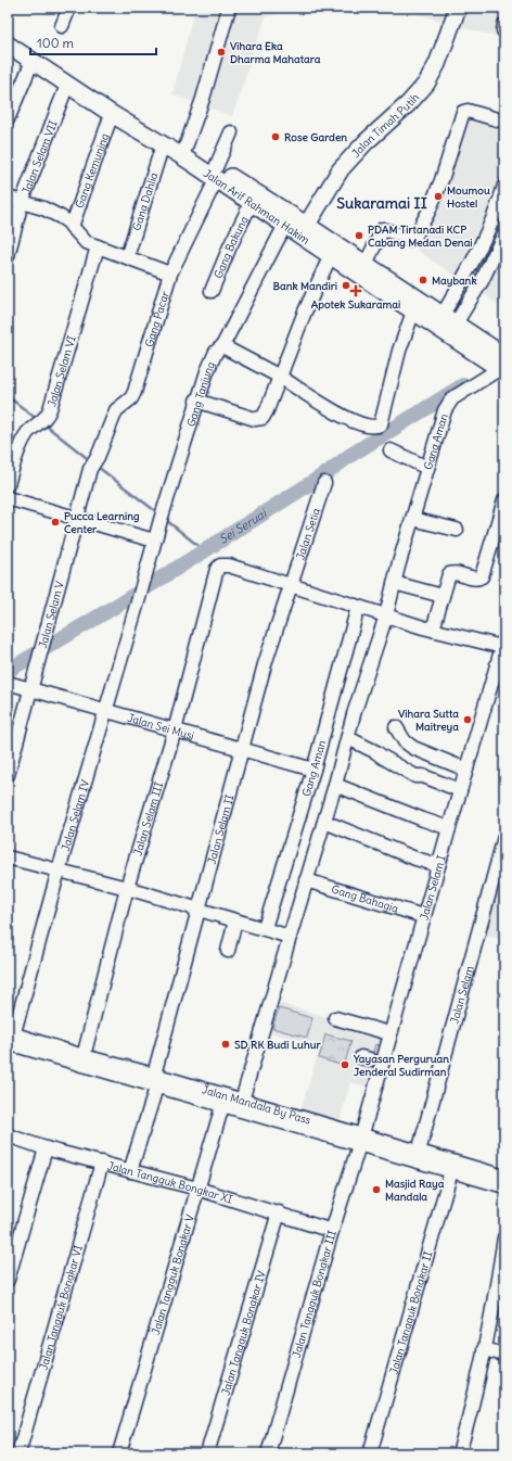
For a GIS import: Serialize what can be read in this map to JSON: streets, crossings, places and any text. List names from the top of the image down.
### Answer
{
  "streets": {
    "main road": ["Jalan Timah Putih", "Jalan Arif Rahman Hakim"],
    "street": [
      "Jalan Selam VII",
      "Gang Kemuning",
      "Gang Dahlia",
      "Gang Bakung",
      "Gang Pacar",
      "Jalan Selam VI",
      "Gang Tanjung",
      "Gang Aman",
      "Jalan Setia",
      "Jalan Selam V",
      "Jalan Sei Musi",
      "Jalan Selam IV",
      "Jalan Selam III",
      "Jalan Selam II",
      "Jalan Selam I",
      "Gang Bahagia",
      "Jalan Selam",
      "Jalan Mandala By Pass",
      "Jalan Tangguk Bongkar XI",
      "Jalan Tangguk Bongkar V",
      "Jalan Tangguk Bongkar III",
      "Jalan Tangguk Bongkar VI",
      "Jalan Tangguk Bongkar II",
      "Jalan Tangguk Bongkar IV"
    ]
  },
  "crossings": [
    ["Jalan Timah Putih", "Jalan Arif Rahman Hakim"],
    ["Jalan Selam VII", "Jalan Arif Rahman Hakim"],
    ["Gang Kemuning", "Jalan Arif Rahman Hakim"],
    ["Gang Dahlia", "Jalan Arif Rahman Hakim"],
    ["Jalan Arif Rahman Hakim", "Gang Bakung"],
    ["Jalan Arif Rahman Hakim", "Gang Pacar"],
    ["Jalan Arif Rahman Hakim", "Gang Tanjung"],
    ["Jalan Arif Rahman Hakim", "Gang Aman"],
    ["Gang Pacar", "Jalan Selam V"],
    ["Gang Tanjung", "Jalan Selam IV"],
    ["Gang Aman", "Jalan Sei Musi"],
    ["Gang Aman", "Gang Bahagia"],
    ["Gang Aman", "Jalan Mandala By Pass"],
    ["Jalan Setia", "Jalan Selam III"],
    ["Jalan Setia", "Jalan Selam II"],
    ["Jalan Selam V", "Jalan Sei Musi"],
    ["Jalan Sei Musi", "Jalan Selam IV"],
    ["Jalan Sei Musi", "Jalan Selam III"],
    ["Jalan Sei Musi", "Jalan Selam II"],
    ["Jalan Selam IV", "Jalan Mandala By Pass"],
    ["Jalan Selam III", "Jalan Selam II"],
    ["Jalan Selam III", "Jalan Mandala By Pass"],
    ["Jalan Selam II", "Jalan Mandala By Pass"],
    ["Jalan Selam II", "Jalan Tangguk Bongkar XI"],
    ["Jalan Selam I", "Gang Bahagia"],
    ["Jalan Selam I", "Jalan Mandala By Pass"],
    ["Jalan Selam I", "Jalan Tangguk Bongkar III"],
    ["Jalan Selam", "Jalan Mandala By Pass"],
    ["Jalan Mandala By Pass", "Jalan Tangguk Bongkar V"],
    ["Jalan Mandala By Pass", "Jalan Tangguk Bongkar III"],
    ["Jalan Mandala By Pass", "Jalan Tangguk Bongkar II"],
    ["Jalan Tangguk Bongkar XI", "Jalan Tangguk Bongkar V"],
    ["Jalan Tangguk Bongkar XI", "Jalan Tangguk Bongkar III"],
    ["Jalan Tangguk Bongkar XI", "Jalan Tangguk Bongkar VI"],
    ["Jalan Tangguk Bongkar XI", "Jalan Tangguk Bongkar IV"]
  ],
  "districts": ["Sukaramai II"],
  "water": ["Sei Seruai"],
  "places": {
    "other": [
      "Vihara Eka Dharma Mahatara",
      "Rose Garden",
      "Moumou Hostel",
      "PDAM Tirtanadi KCP Cabang Medan Denai",
      "Maybank",
      "Bank Mandiri",
      "Pucca Learning Center",
      "Vihara Sutta Maitreya",
      "SD RK Budi Luhur",
      "Yayasan Perguruan Jenderal Sudirman",
      "Masjid Raya Mandala"
    ],
    "health": ["Apotek Sukaramai"]
  },
  "scale_bar": "100 m"
}
